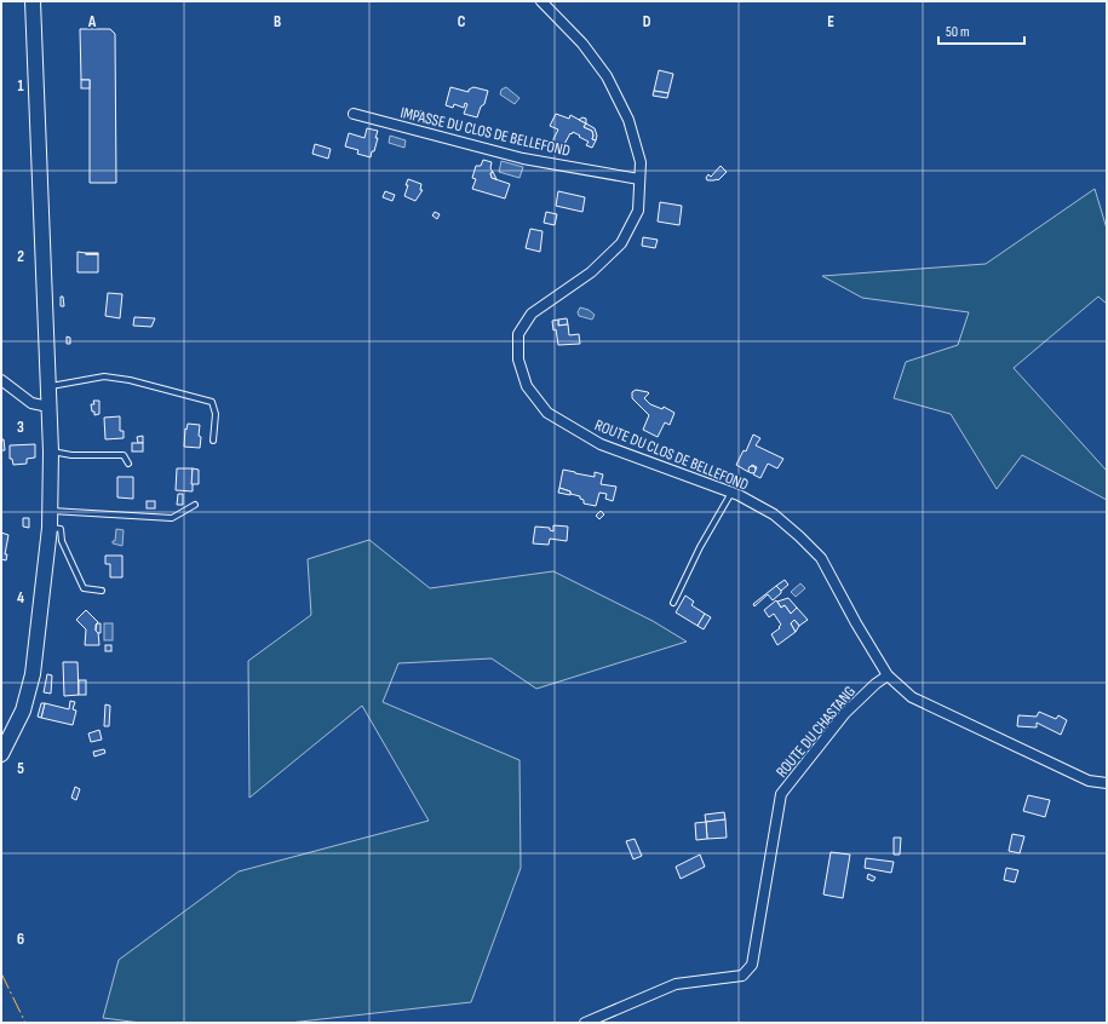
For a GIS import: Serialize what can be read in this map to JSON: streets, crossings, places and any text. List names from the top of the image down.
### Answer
{
  "streets": {
    "street": ["IMPASSE DU CLOS DE BELLEFOND", "ROUTE DU CLOS DE BELLEFOND", "ROUTE DU CHASTANG"]
  },
  "crossings": [
    ["IMPASSE DU CLOS DE BELLEFOND", "ROUTE DU CLOS DE BELLEFOND"],
    ["ROUTE DU CLOS DE BELLEFOND", "ROUTE DU CHASTANG"]
  ],
  "scale_bar": "50 m",
  "grid": {
    "columns": [
      "A",
      "B",
      "C",
      "D",
      "E"
    ],
    "rows": [
      "1",
      "2",
      "3",
      "4",
      "5",
      "6"
    ]
  }
}
